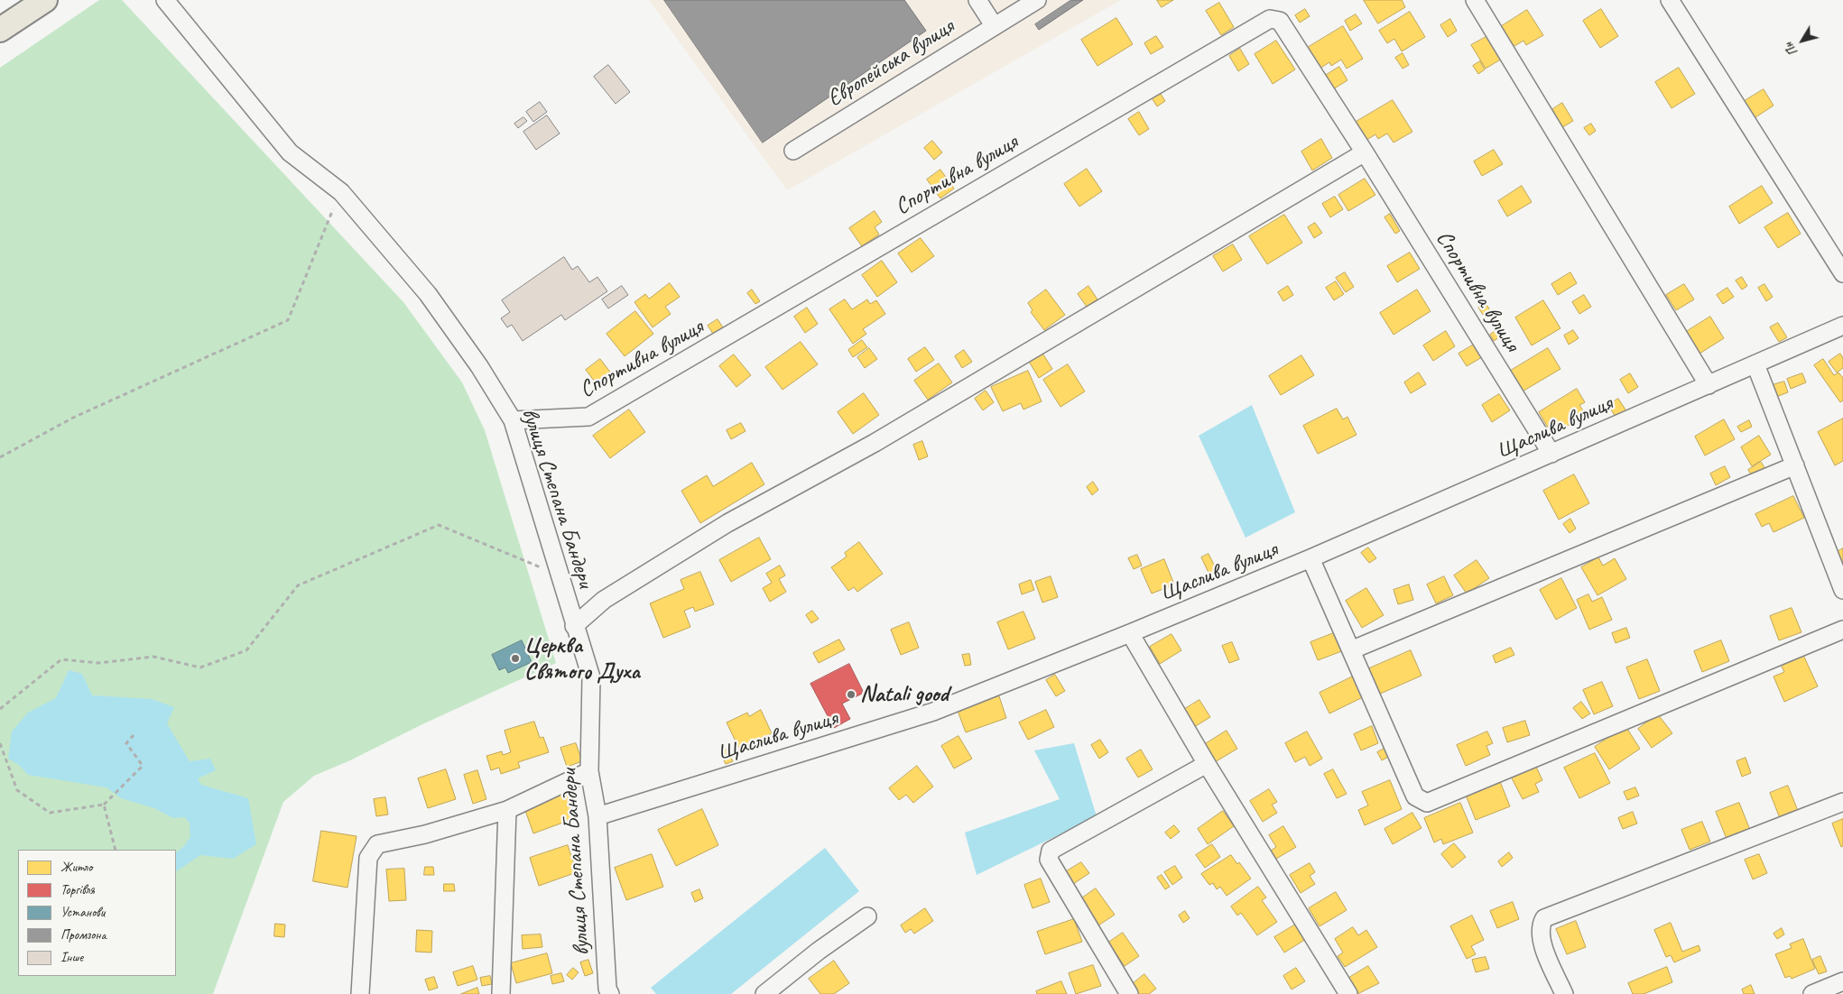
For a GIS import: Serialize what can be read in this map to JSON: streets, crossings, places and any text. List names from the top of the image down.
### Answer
{
  "streets": {
    "street": [
      "Європейська вулиця",
      "Спортивна вулиця",
      "Щаслива вулиця",
      "вулиця Степана Бандери"
    ]
  },
  "crossings": [
    ["Спортивна вулиця", "Щаслива вулиця"],
    ["Спортивна вулиця", "вулиця Степана Бандери"],
    ["Щаслива вулиця", "вулиця Степана Бандери"]
  ],
  "places": ["Церква Святого Духа", "Natali good"],
  "legend": [
    "Житло",
    "Торгівля",
    "Установи",
    "Промзона",
    "Інше"
  ],
  "north": "bottom left"
}
